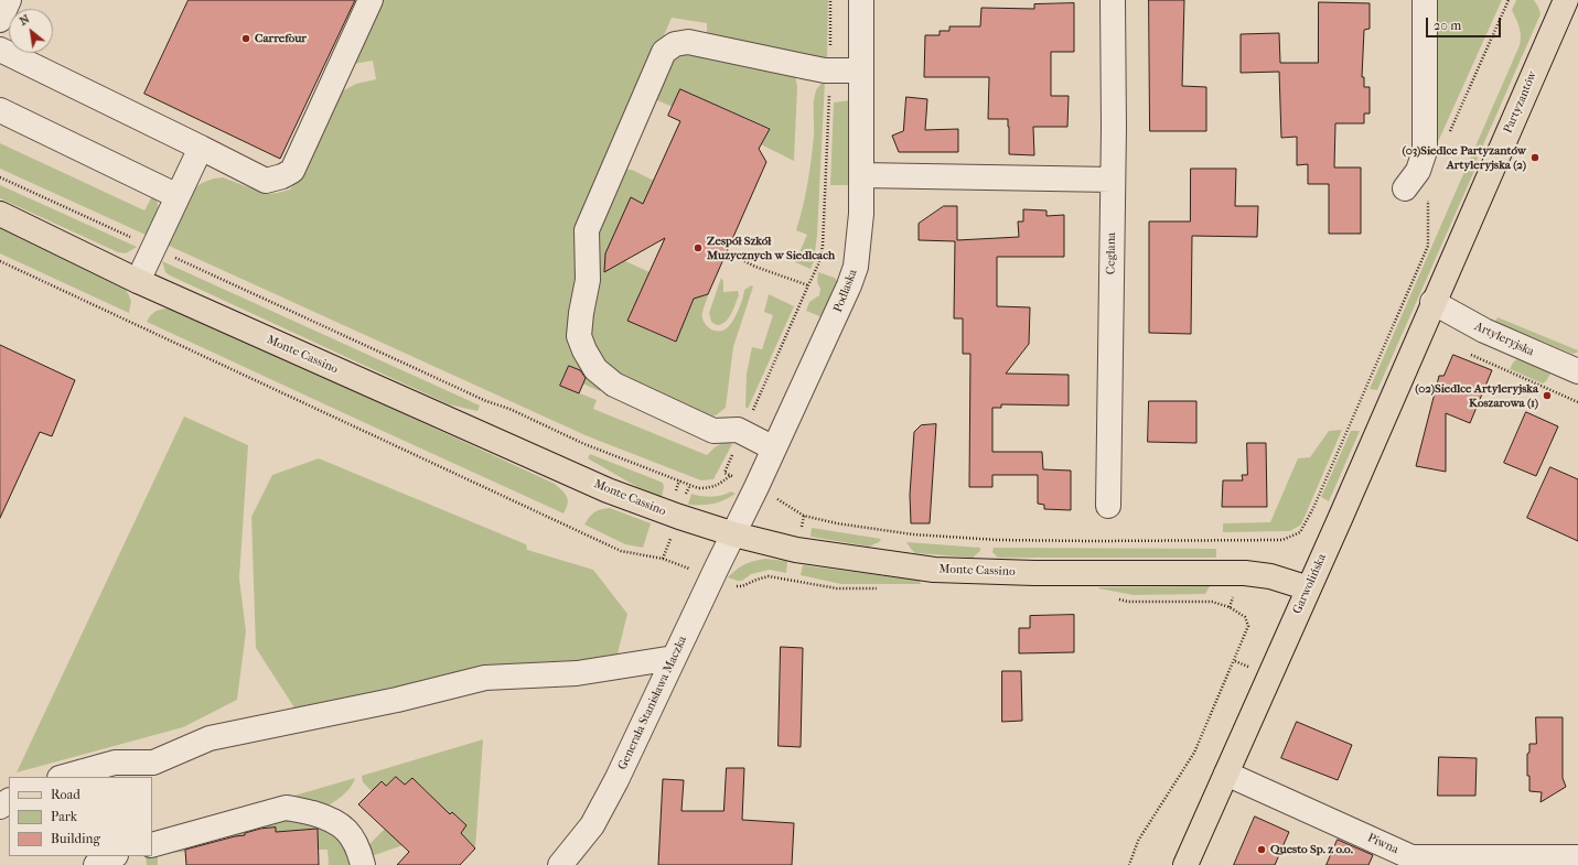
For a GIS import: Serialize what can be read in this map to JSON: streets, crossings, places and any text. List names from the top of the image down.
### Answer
{
  "streets": {
    "main road": ["Partyzantów", "Monte Cassino", "Garwolińska"],
    "street": [
      "Ceglana",
      "Podlaska",
      "Artyleryjska",
      "Generała Stanisława Maczka",
      "Piwna"
    ]
  },
  "crossings": [
    ["Partyzantów", "Artyleryjska"],
    ["Partyzantów", "Garwolińska"],
    ["Podlaska", "Monte Cassino"],
    ["Podlaska", "Generała Stanisława Maczka"],
    ["Artyleryjska", "Garwolińska"],
    ["Monte Cassino", "Garwolińska"],
    ["Monte Cassino", "Generała Stanisława Maczka"],
    ["Garwolińska", "Piwna"]
  ],
  "places": [
    "Carrefour",
    "(03)Siedlce Partyzantów Artyleryjska (2)",
    "Zespół Szkół Muzycznych w Siedlcach",
    "(02)Siedlce Artyleryjska Koszarowa (1)",
    "Questo Sp. z o.o."
  ],
  "legend": ["Road", "Park", "Building"],
  "scale_bar": "20 m",
  "north": "top left"
}
